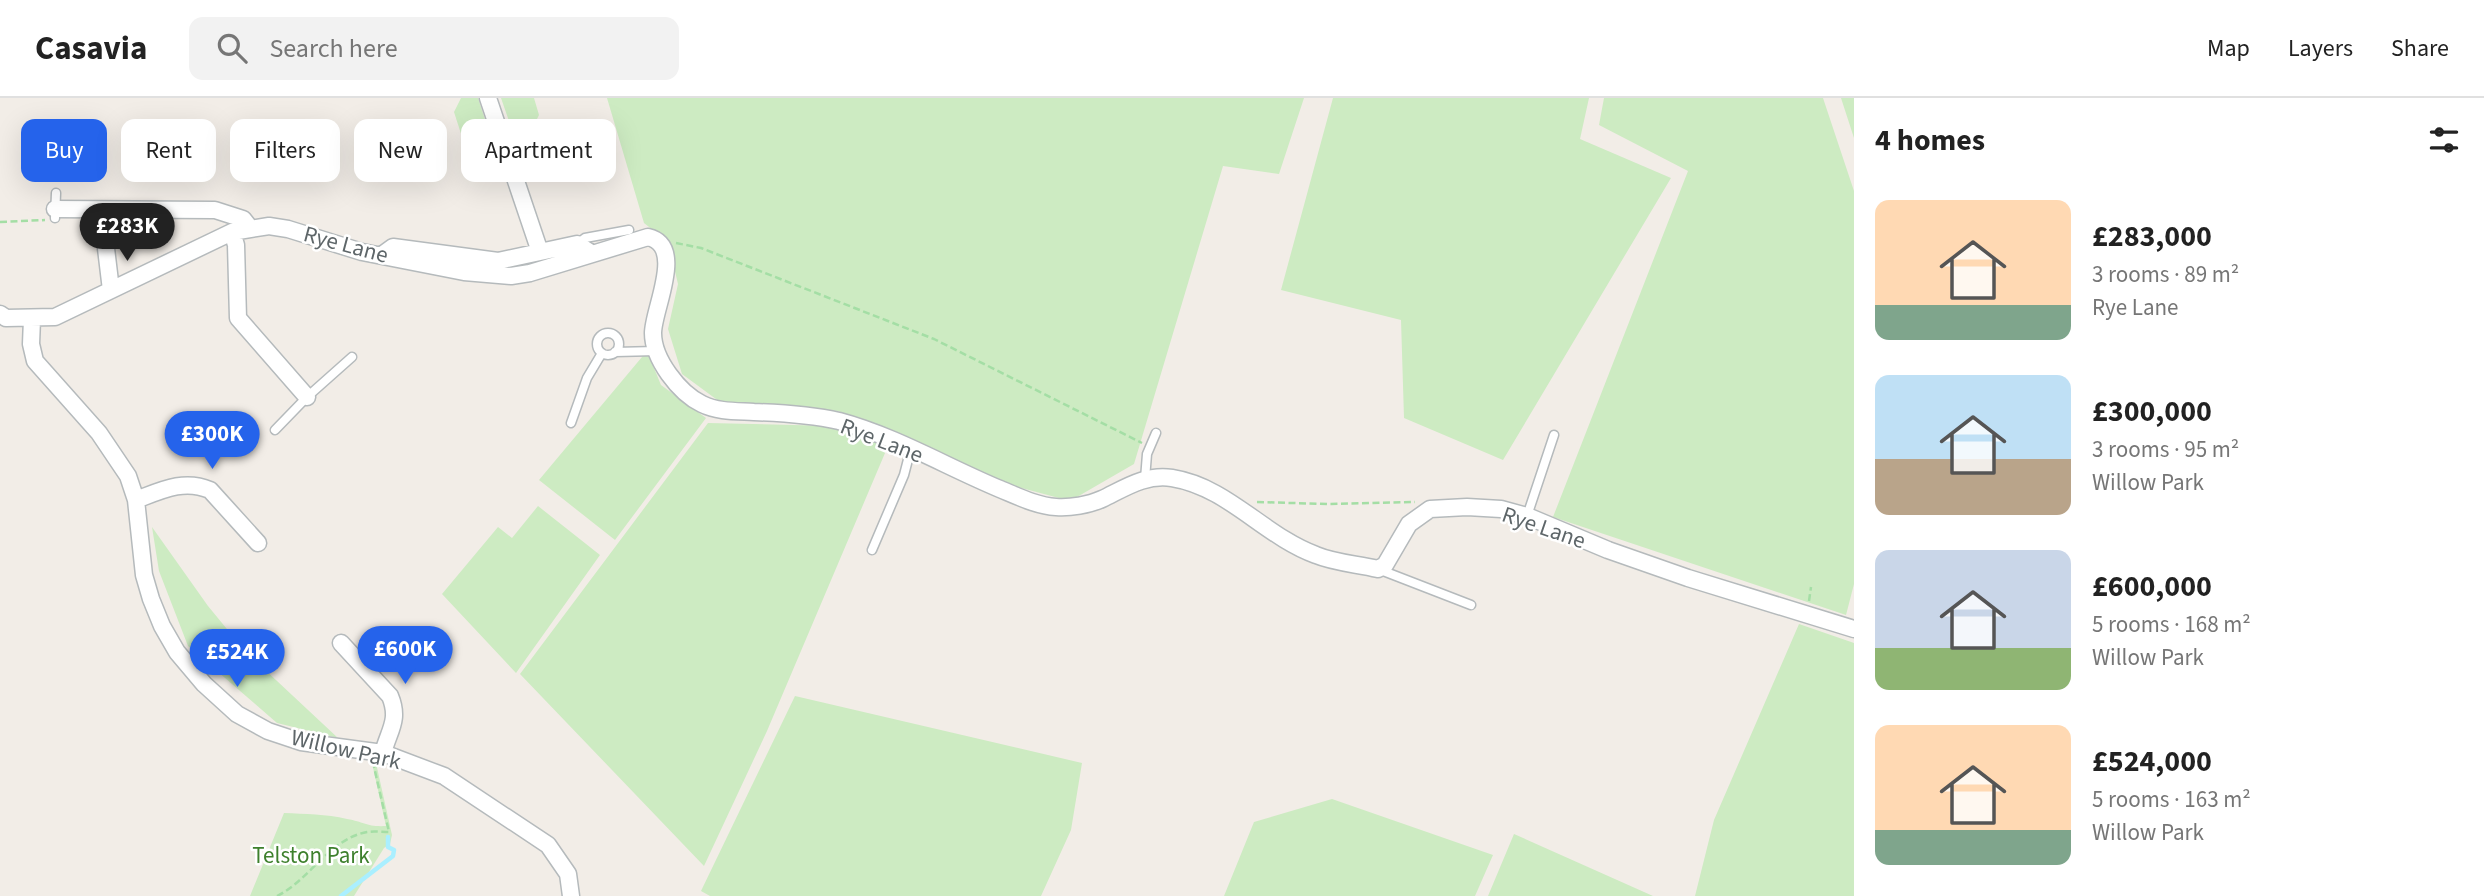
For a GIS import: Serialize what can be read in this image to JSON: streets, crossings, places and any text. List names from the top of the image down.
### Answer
{
  "streets": {
    "street": ["Rye Lane", "Willow Park"]
  },
  "crossings": [
    ["Rye Lane", "Willow Park"]
  ],
  "parks": ["Telston Park"],
  "page": {
    "header": "Casavia",
    "search": "Search here",
    "nav": ["Map", "Layers", "Share"],
    "heading": "4 homes",
    "chip": [
      "Buy",
      "Rent",
      "Filters",
      "New",
      "Apartment"
    ],
    "list": [
      {
        "name": "£283,000",
        "note": "3 rooms · 89 m² · Rye Lane"
      },
      {
        "name": "£300,000",
        "note": "3 rooms · 95 m² · Willow Park"
      },
      {
        "name": "£600,000",
        "note": "5 rooms · 168 m² · Willow Park"
      },
      {
        "name": "£524,000",
        "note": "5 rooms · 163 m² · Willow Park"
      }
    ],
    "price": [
      "£283K",
      "£300K",
      "£600K",
      "£524K"
    ]
  }
}
